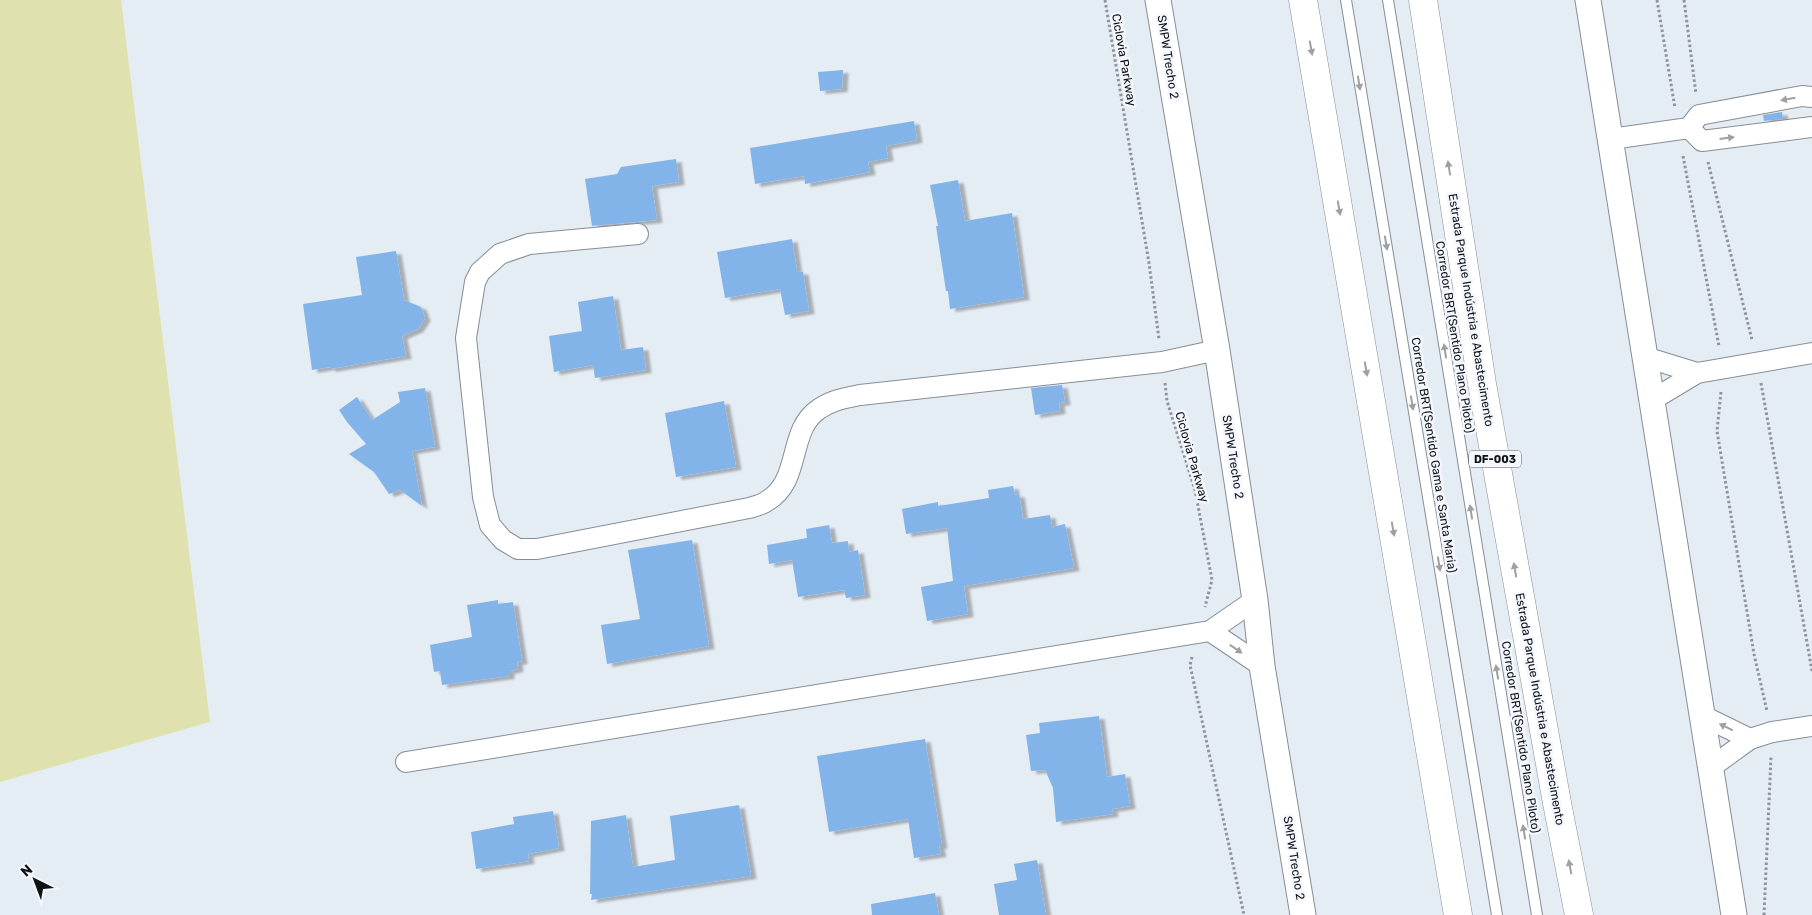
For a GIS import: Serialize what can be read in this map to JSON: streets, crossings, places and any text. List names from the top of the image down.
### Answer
{
  "streets": {
    "highway": ["Estrada Parque Indústria e Abastecimento", "DF-003"],
    "street": ["SMPW Trecho 2"],
    "lane": ["Corredor BRT(Sentido Plano Piloto)", "Corredor BRT(Sentido Gama e Santa Maria)"],
    "path": ["Ciclovia Parkway"]
  },
  "one_way": ["Corredor BRT(Sentido Plano Piloto)", "Corredor BRT(Sentido Gama e Santa Maria)"],
  "north": "top left"
}
